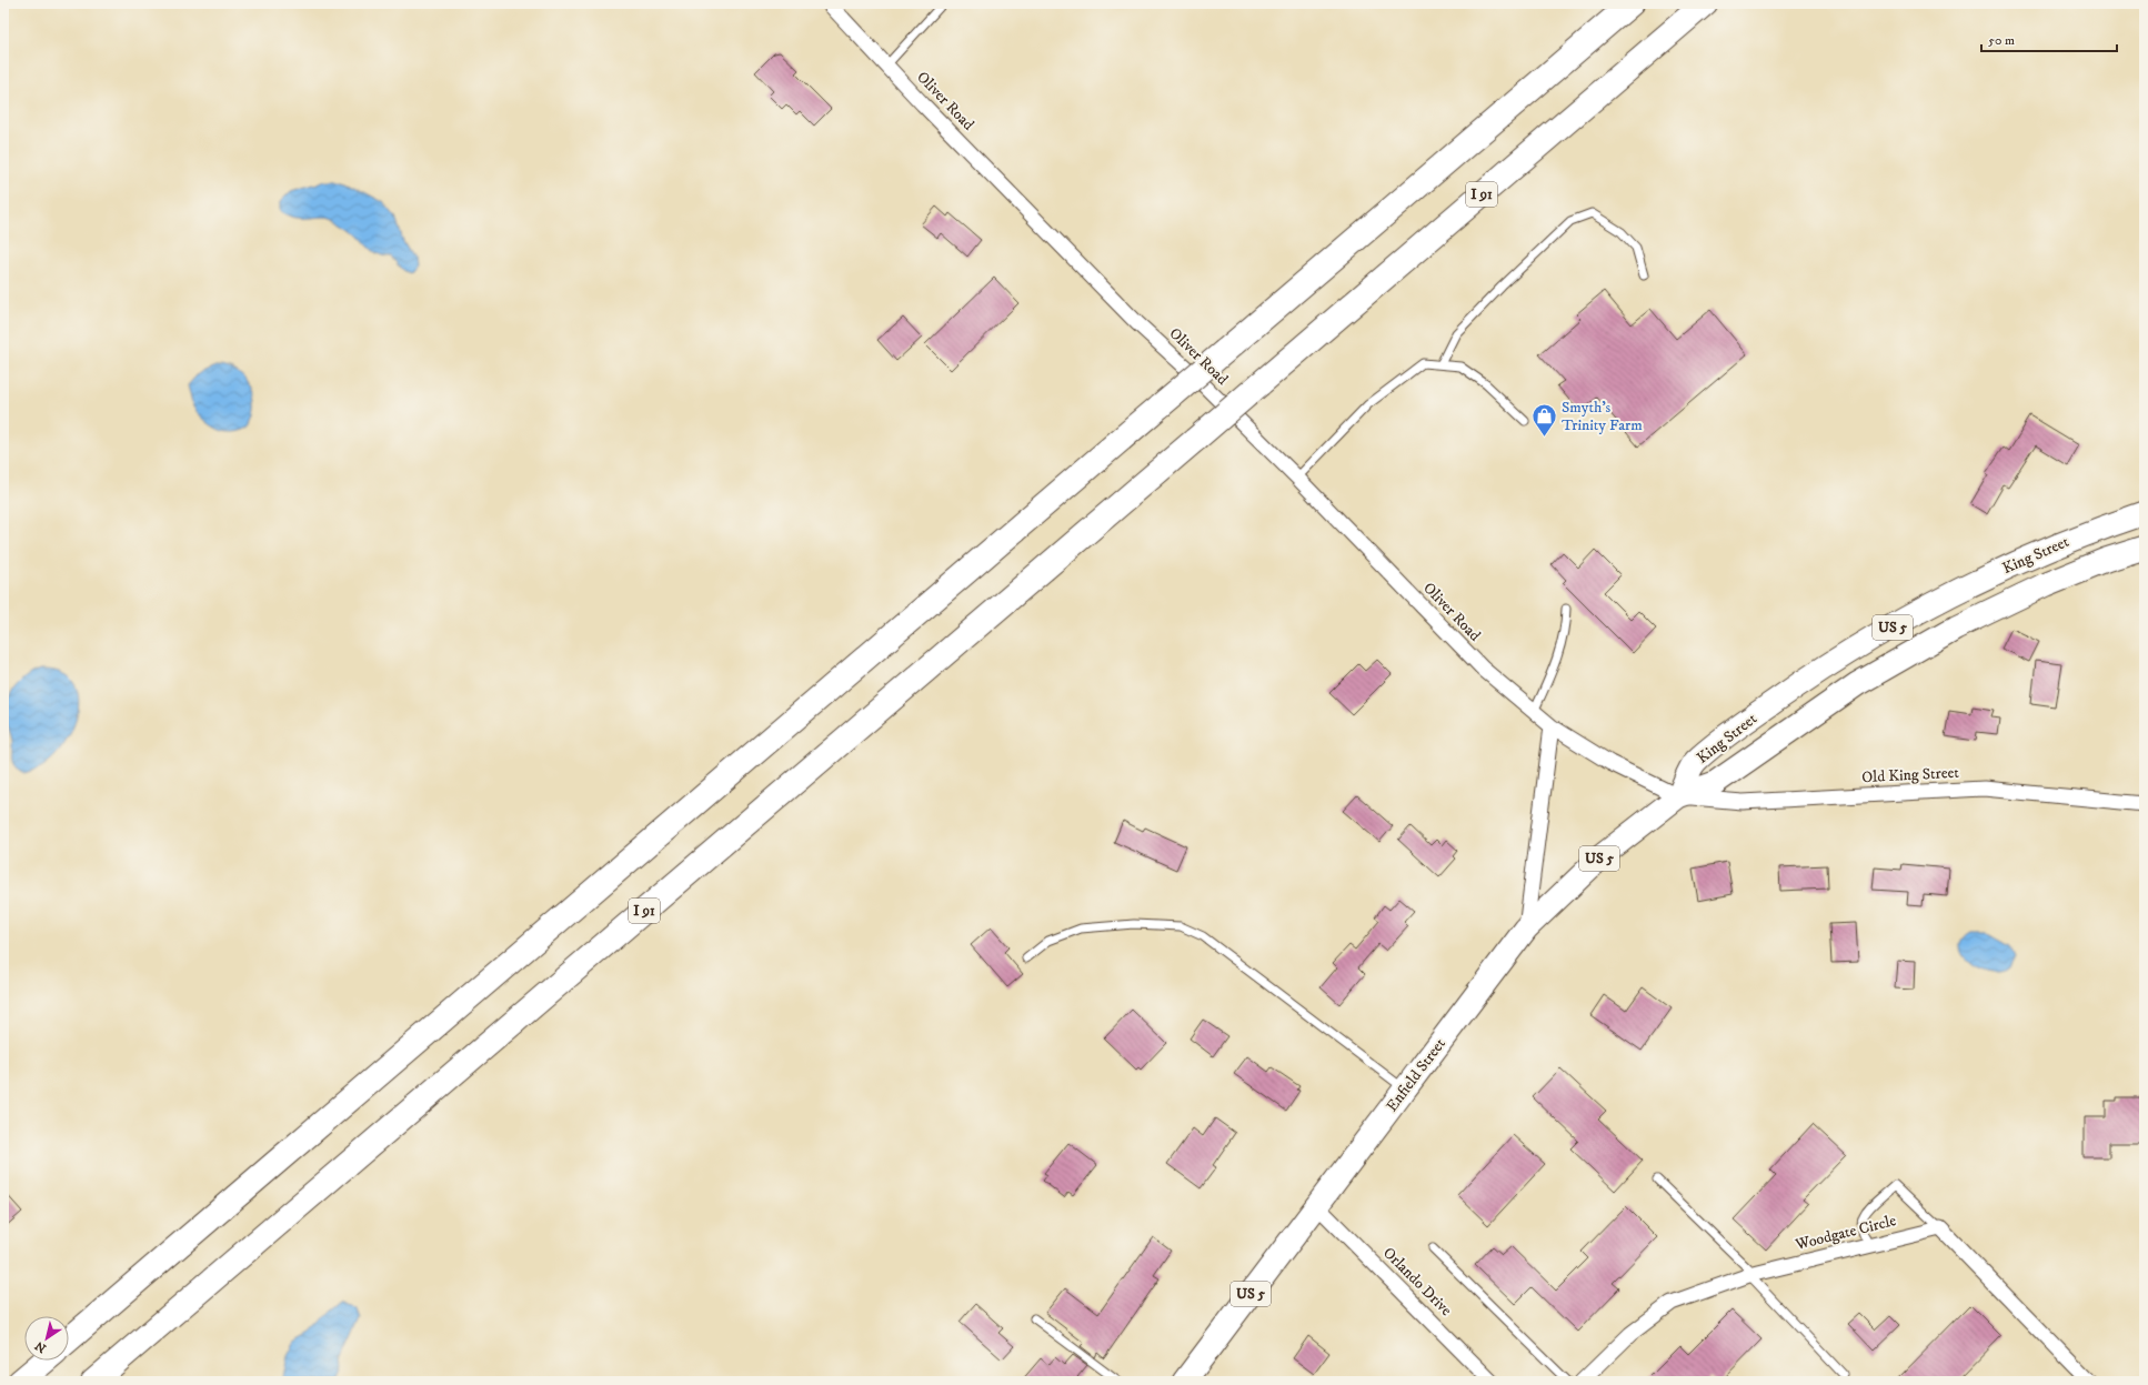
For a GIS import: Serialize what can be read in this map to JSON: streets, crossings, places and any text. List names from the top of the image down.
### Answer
{
  "streets": {
    "highway": ["I 91"],
    "main road": ["King Street", "US 5", "Enfield Street"],
    "street": [
      "Oliver Road",
      "Old King Street",
      "Woodgate Circle",
      "Orlando Drive"
    ]
  },
  "crossings": [
    ["Oliver Road", "King Street"],
    ["Oliver Road", "Old King Street"],
    ["Oliver Road", "Enfield Street"],
    ["King Street", "Old King Street"],
    ["King Street", "Enfield Street"],
    ["Old King Street", "Enfield Street"],
    ["Enfield Street", "Orlando Drive"]
  ],
  "places": {
    "shop": ["Smyth's Trinity Farm"]
  },
  "scale_bar": "50 m",
  "north": "bottom left"
}
